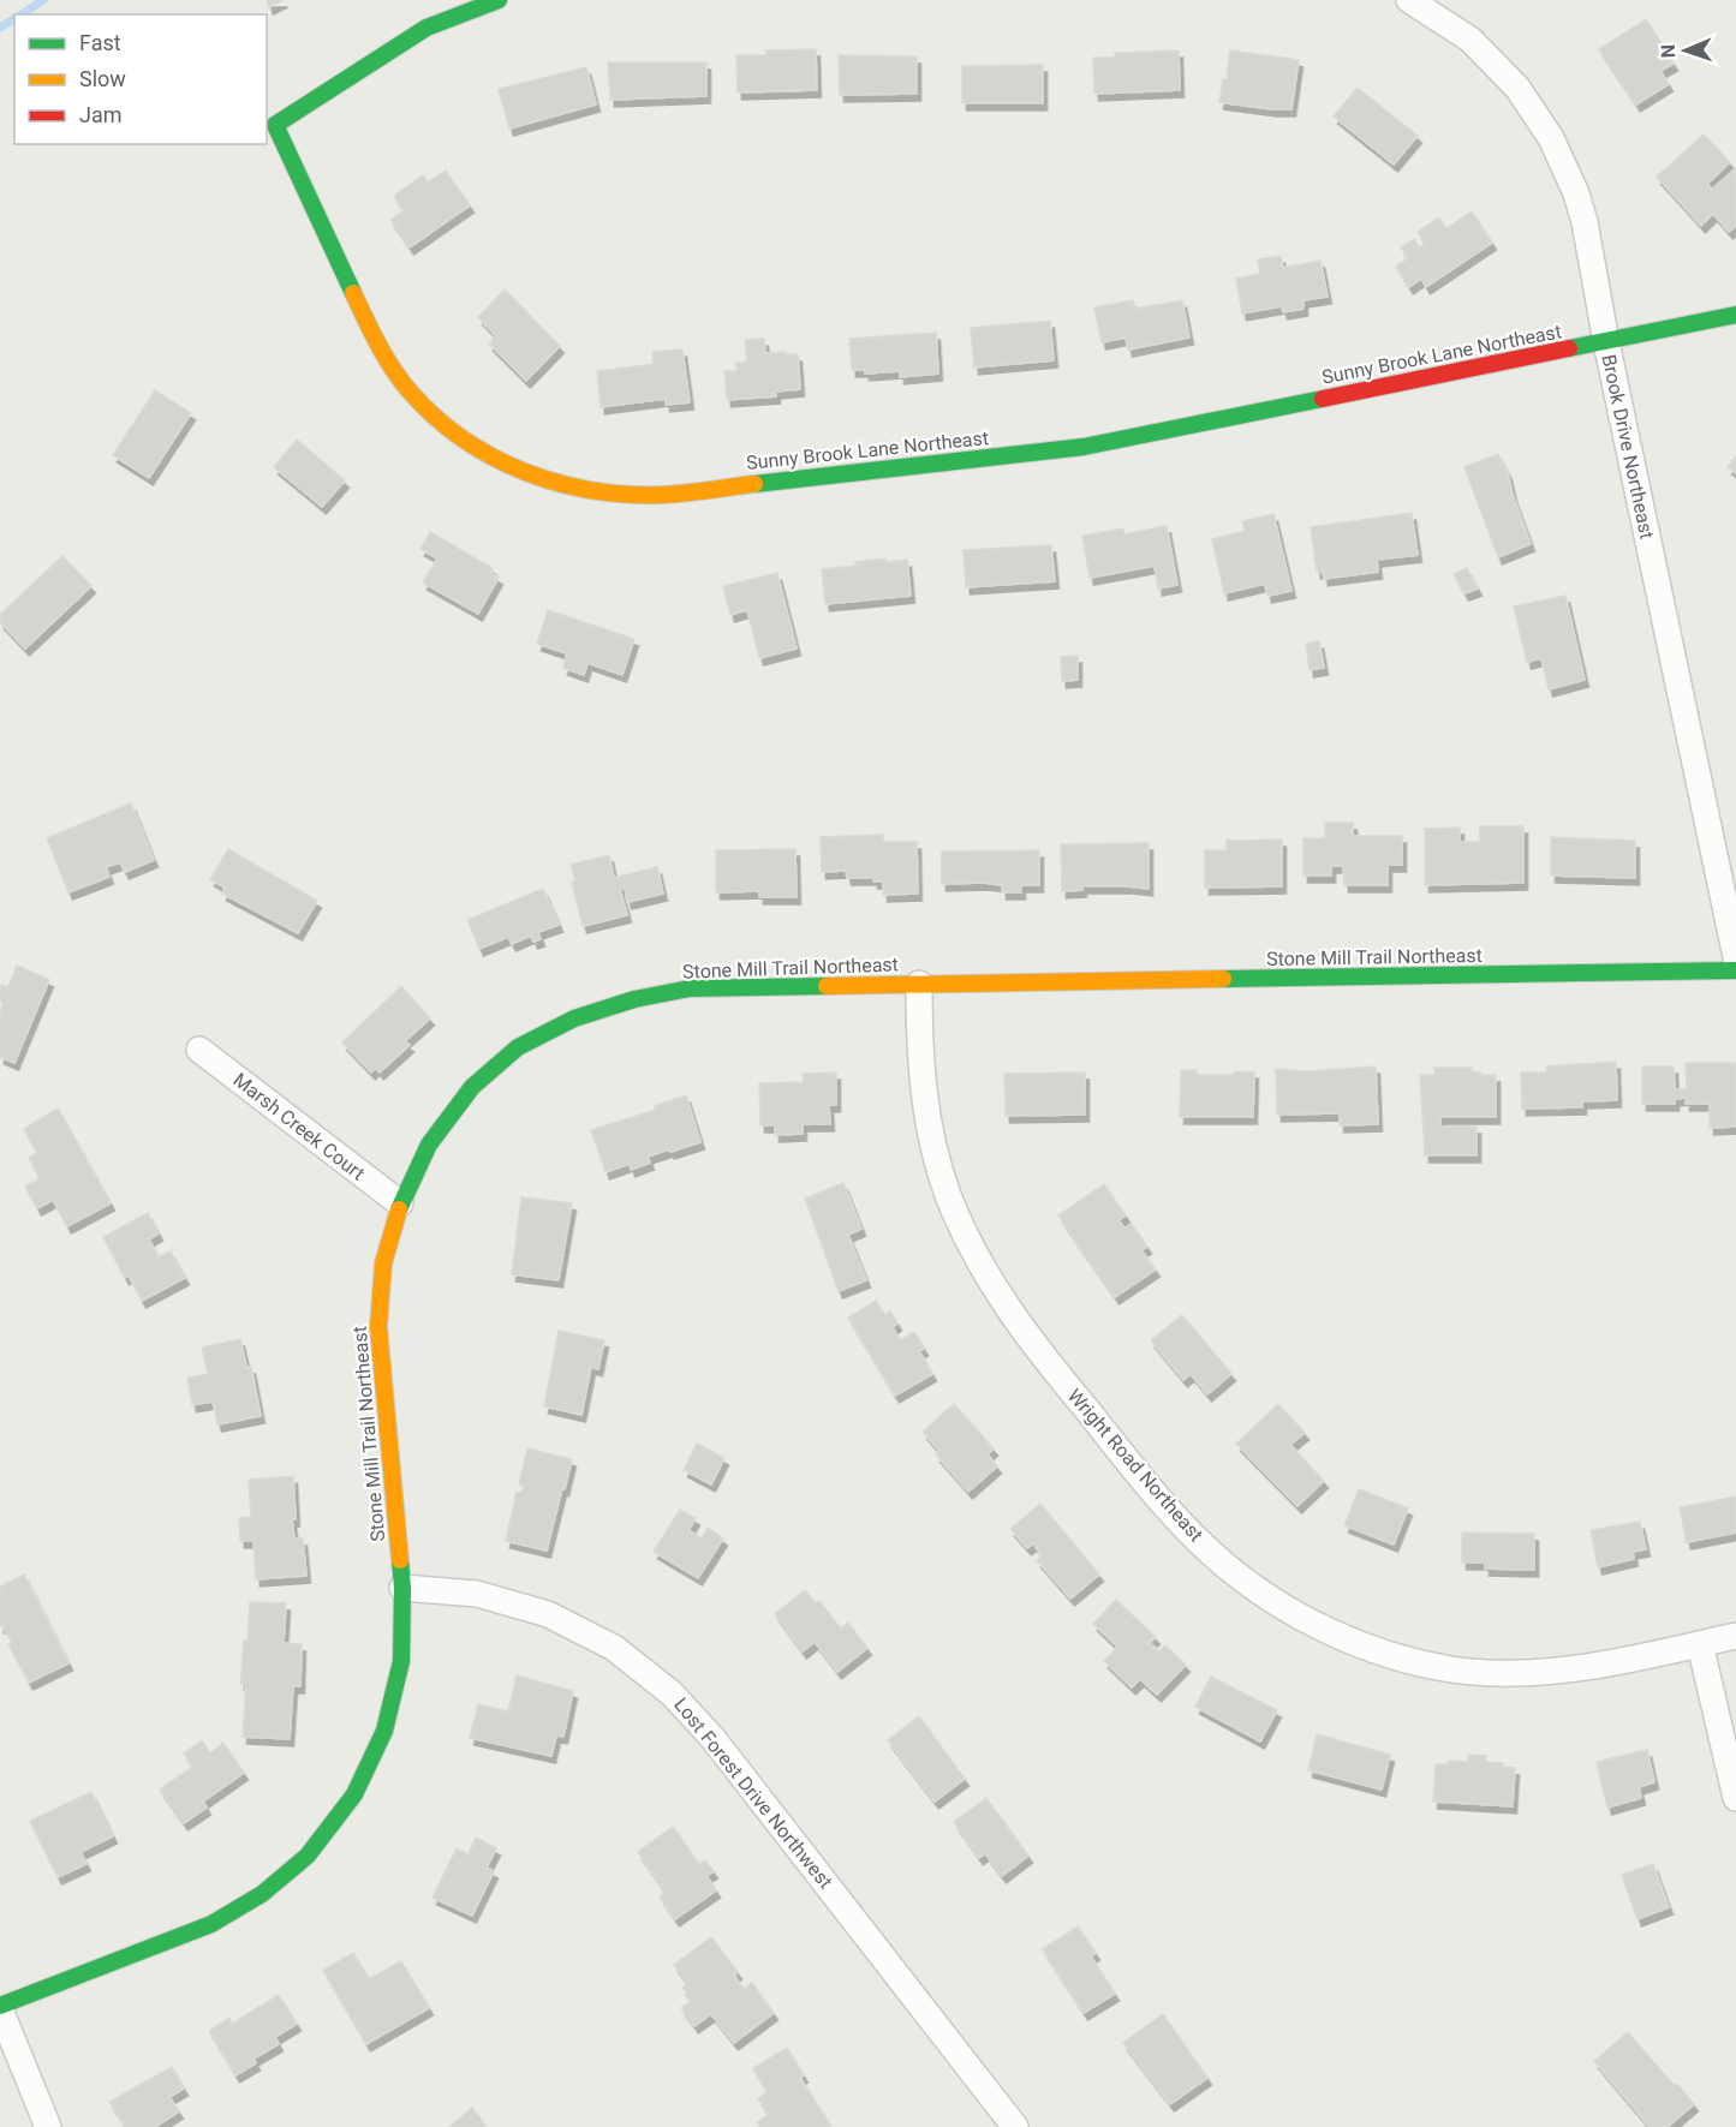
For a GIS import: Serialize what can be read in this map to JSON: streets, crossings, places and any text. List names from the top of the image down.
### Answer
{
  "streets": {
    "street": [
      "Sunny Brook Lane Northeast",
      "Brook Drive Northeast",
      "Stone Mill Trail Northeast",
      "Marsh Creek Court",
      "Wright Road Northeast",
      "Lost Forest Drive Northwest"
    ]
  },
  "crossings": [
    ["Sunny Brook Lane Northeast", "Brook Drive Northeast"],
    ["Stone Mill Trail Northeast", "Marsh Creek Court"],
    ["Stone Mill Trail Northeast", "Wright Road Northeast"],
    ["Stone Mill Trail Northeast", "Lost Forest Drive Northwest"]
  ],
  "legend": ["Fast", "Slow", "Jam"],
  "north": "left"
}
